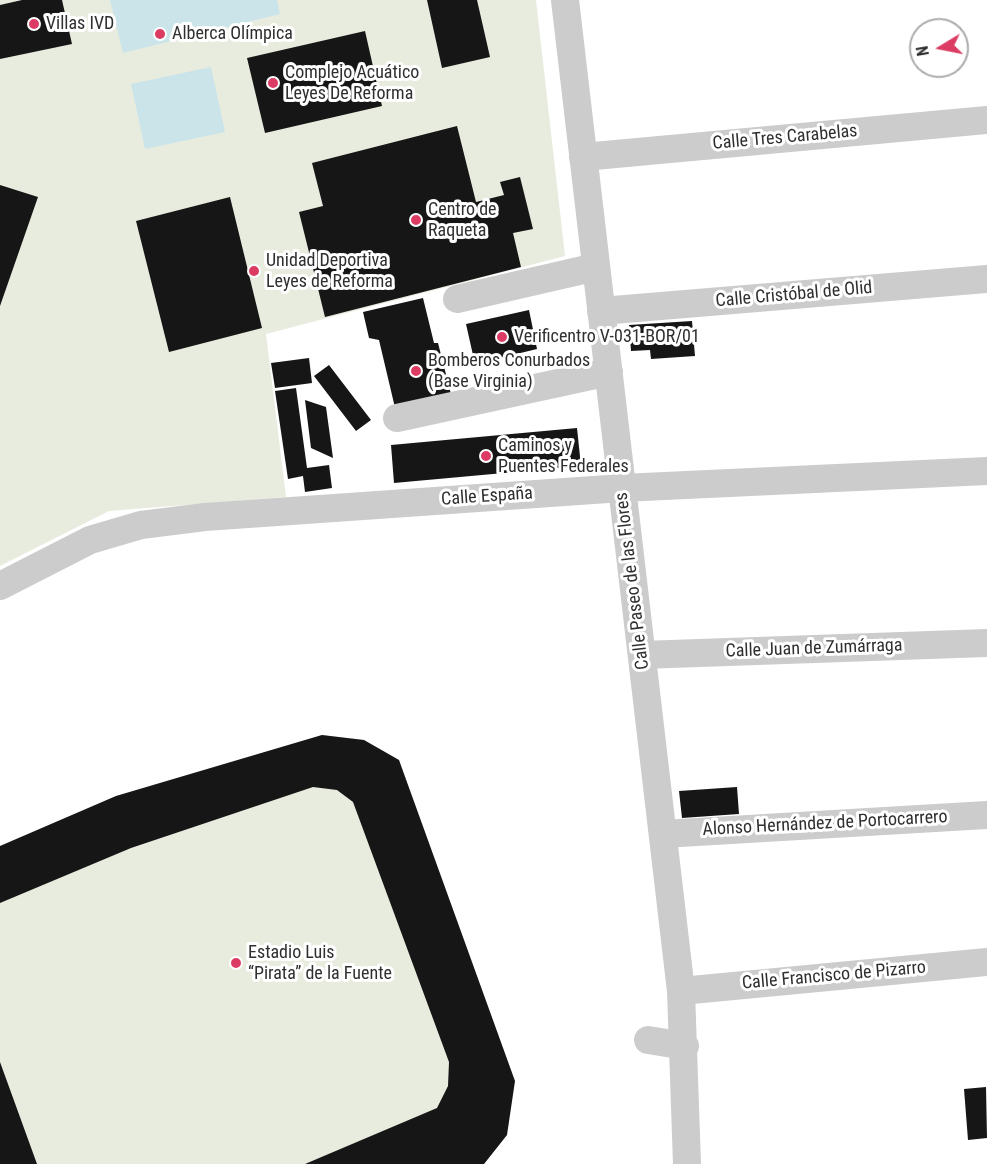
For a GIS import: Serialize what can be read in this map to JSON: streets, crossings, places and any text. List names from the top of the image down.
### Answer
{
  "streets": {
    "street": [
      "Calle Tres Carabelas",
      "Calle Cristóbal de Olid",
      "Calle España",
      "Calle Paseo de las Flores",
      "Calle Juan de Zumárraga",
      "Alonso Hernández de Portocarrero",
      "Calle Francisco de Pizarro"
    ]
  },
  "crossings": [
    ["Calle Tres Carabelas", "Calle Paseo de las Flores"],
    ["Calle Cristóbal de Olid", "Calle Paseo de las Flores"],
    ["Calle España", "Calle Paseo de las Flores"],
    ["Calle Paseo de las Flores", "Calle Juan de Zumárraga"],
    ["Calle Paseo de las Flores", "Alonso Hernández de Portocarrero"],
    ["Calle Paseo de las Flores", "Calle Francisco de Pizarro"]
  ],
  "places": [
    "Villas IVD",
    "Alberca Olímpica",
    "Complejo Acuático Leyes De Reforma",
    "Centro de Raqueta",
    "Unidad Deportiva Leyes de Reforma",
    "Verificentro V-031-BOR/01",
    "Bomberos Conurbados (Base Virginia)",
    "Caminos y Puentes Federales",
    "Estadio Luis “Pirata” de la Fuente"
  ],
  "north": "left"
}
